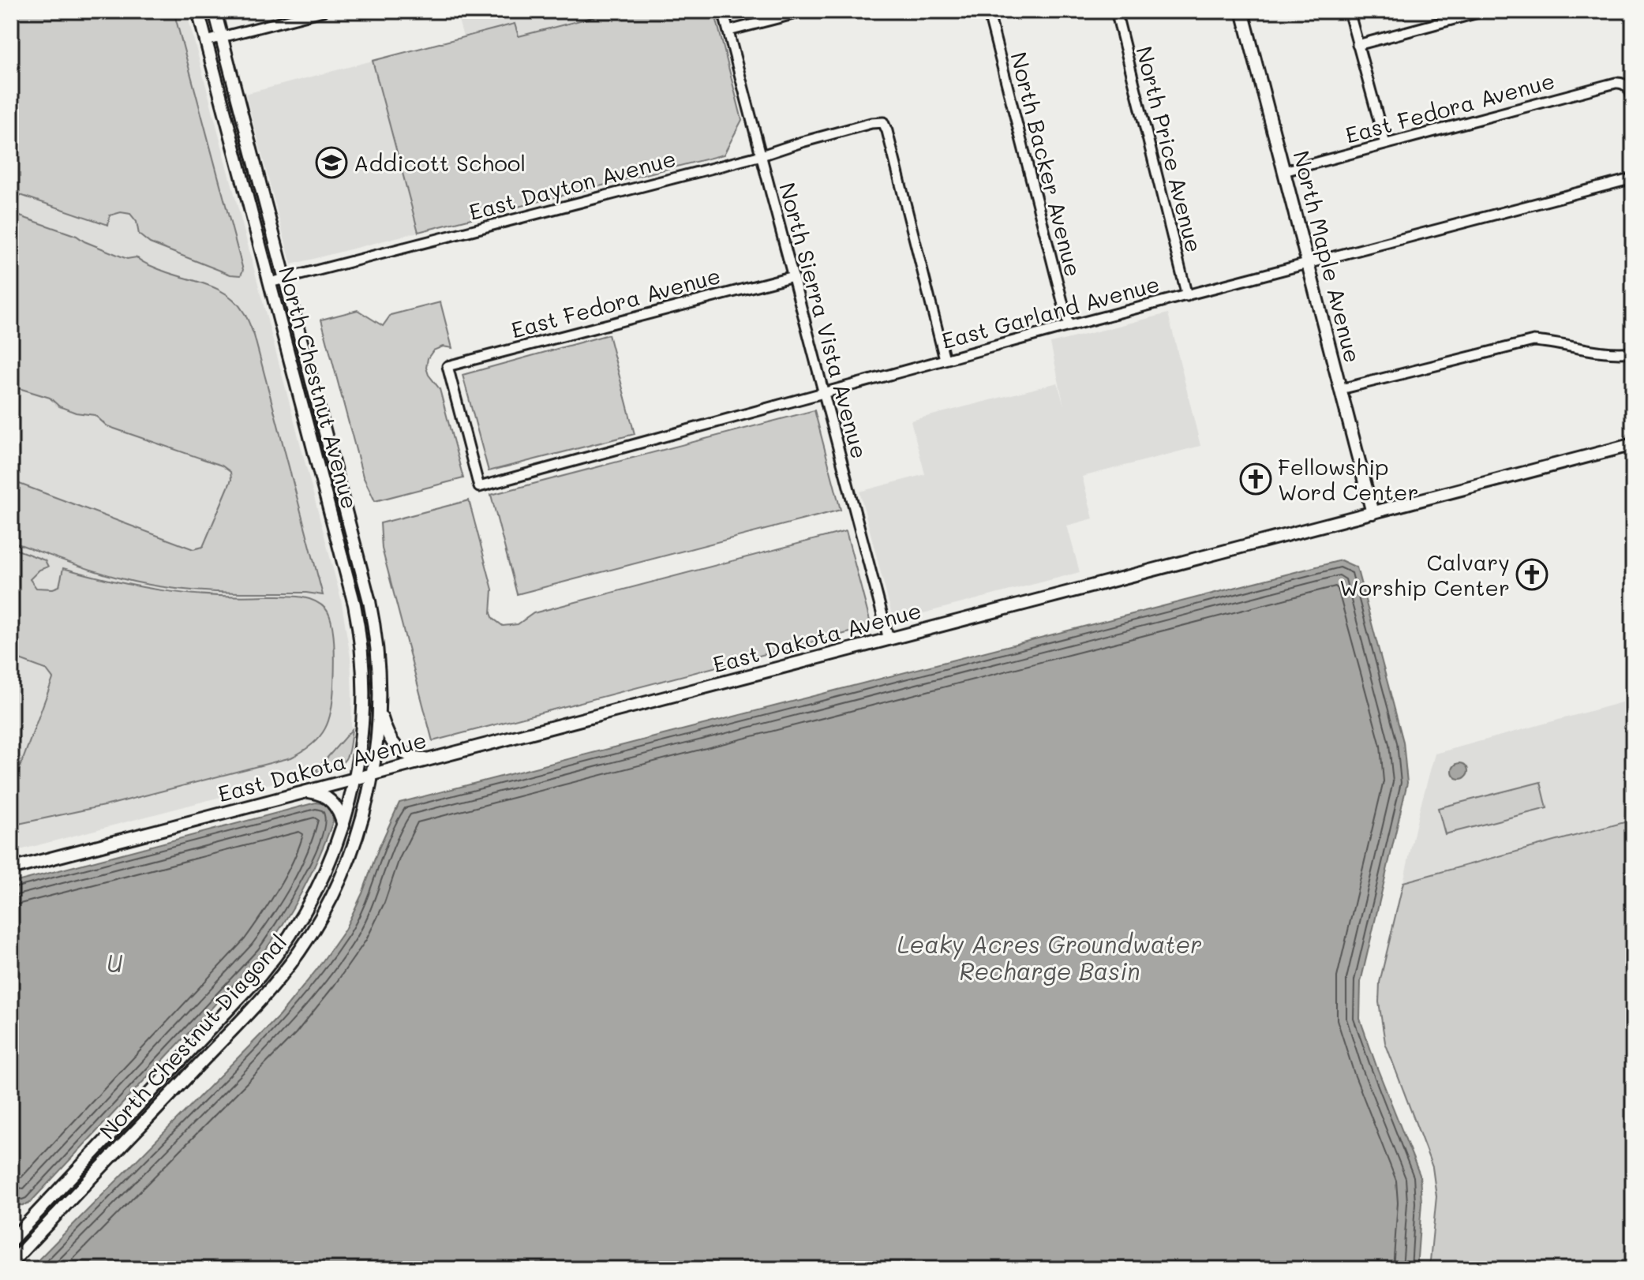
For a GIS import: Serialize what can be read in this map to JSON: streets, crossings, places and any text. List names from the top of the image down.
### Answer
{
  "streets": {
    "main road": [
      "North Maple Avenue",
      "North Chestnut Avenue",
      "East Dakota Avenue",
      "North Chestnut Diagonal"
    ],
    "street": [
      "East Fedora Avenue",
      "North Price Avenue",
      "North Backer Avenue",
      "East Dayton Avenue",
      "East Garland Avenue",
      "North Sierra Vista Avenue"
    ]
  },
  "crossings": [
    ["East Fedora Avenue", "North Maple Avenue"],
    ["East Fedora Avenue", "East Garland Avenue"],
    ["East Fedora Avenue", "North Sierra Vista Avenue"],
    ["North Price Avenue", "East Garland Avenue"],
    ["North Backer Avenue", "East Garland Avenue"],
    ["East Dayton Avenue", "East Garland Avenue"],
    ["East Dayton Avenue", "North Sierra Vista Avenue"],
    ["East Dayton Avenue", "North Chestnut Avenue"],
    ["North Maple Avenue", "East Garland Avenue"],
    ["North Maple Avenue", "East Dakota Avenue"],
    ["East Garland Avenue", "North Sierra Vista Avenue"],
    ["North Sierra Vista Avenue", "East Dakota Avenue"],
    ["North Chestnut Avenue", "East Dakota Avenue"],
    ["North Chestnut Avenue", "North Chestnut Diagonal"],
    ["East Dakota Avenue", "North Chestnut Diagonal"]
  ],
  "water": ["Leaky Acres Groundwater Recharge Basin", "U"],
  "places": {
    "school or university": ["Addicott School"],
    "church": ["Fellowship Word Center", "Calvary Worship Center"]
  }
}
